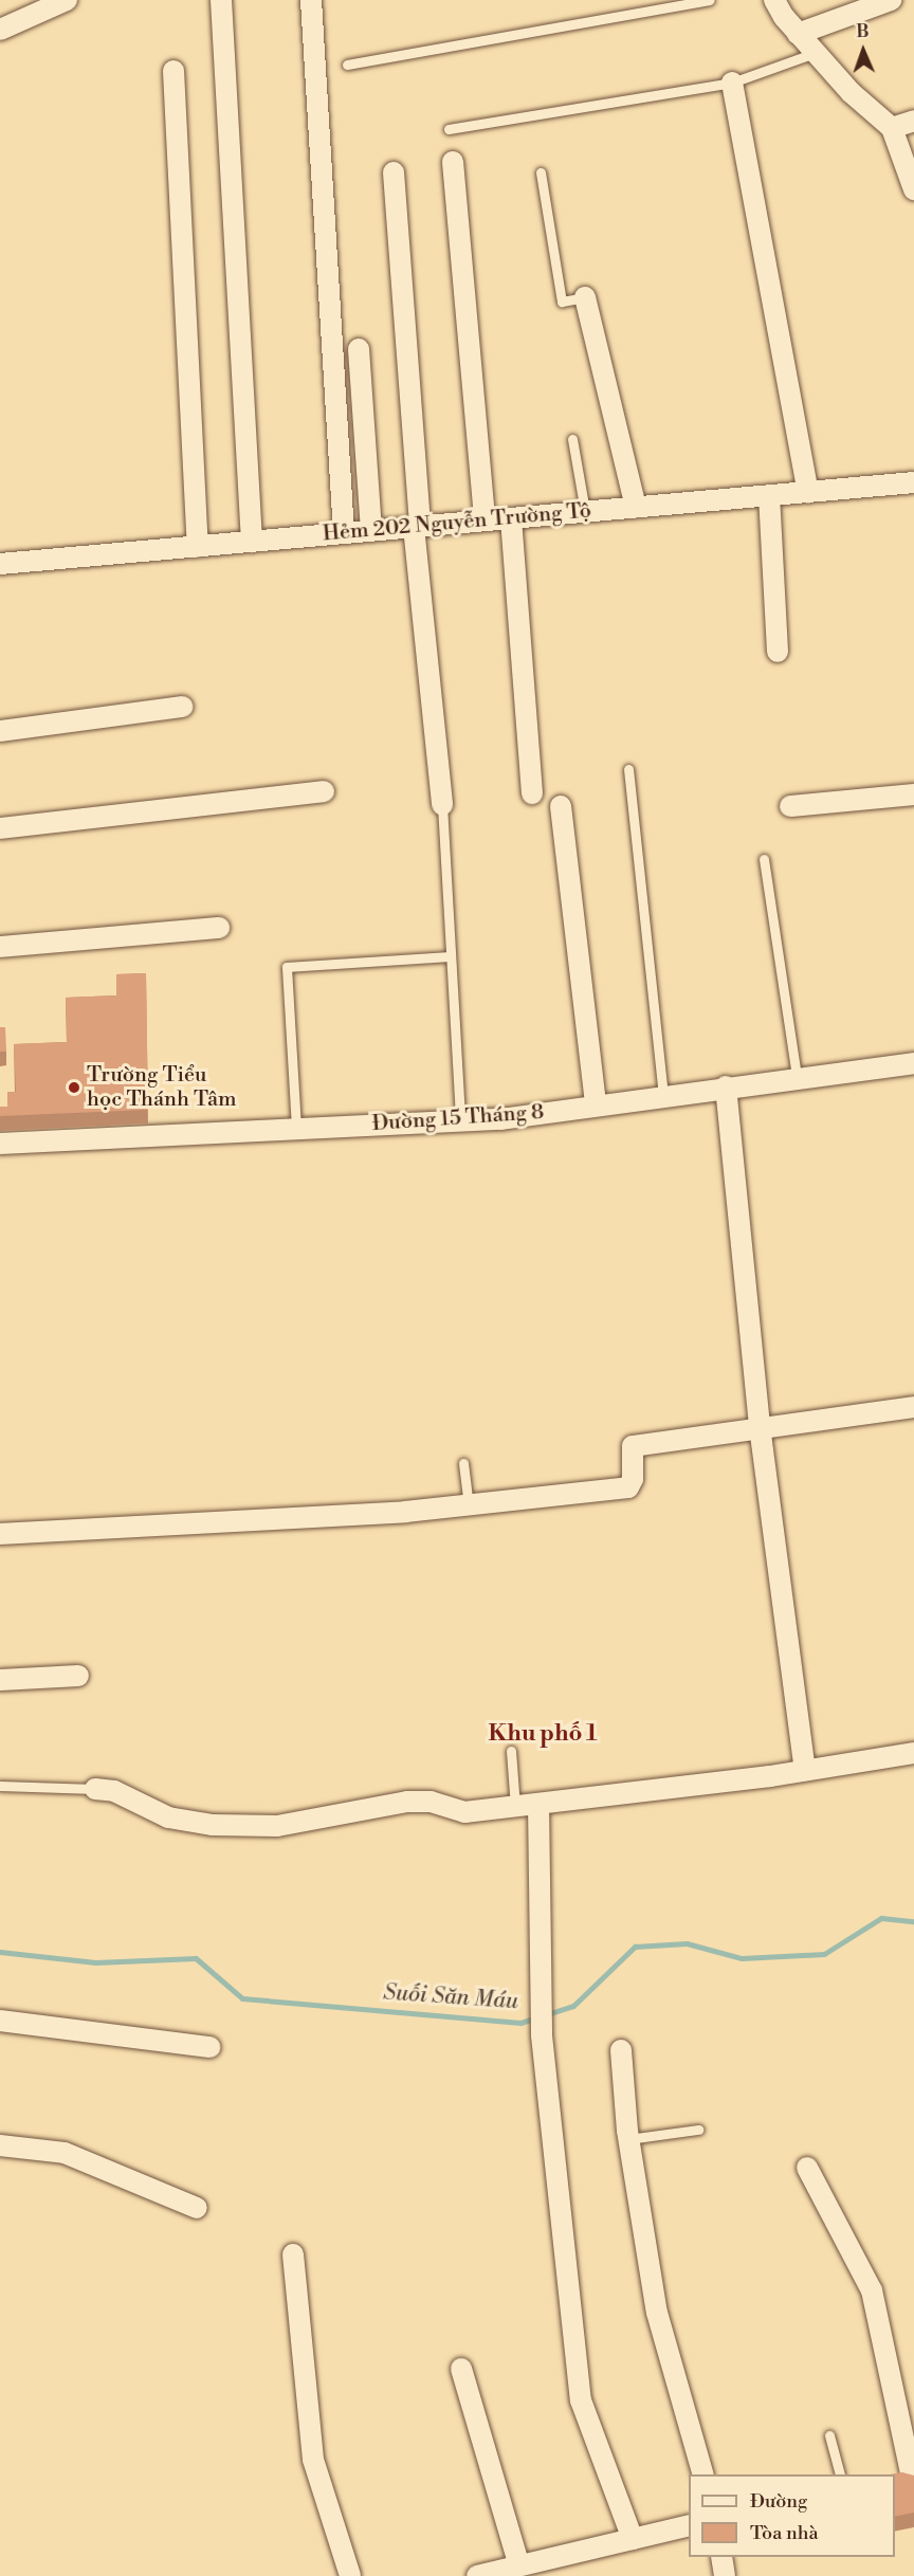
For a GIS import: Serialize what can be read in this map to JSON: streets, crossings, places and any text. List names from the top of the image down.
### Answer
{
  "streets": {
    "street": ["Hẻm 202 Nguyễn Trường Tộ", "Đường 15 Tháng 8"]
  },
  "districts": ["Khu phố 1"],
  "water": ["Suối Săn Máu"],
  "places": ["Trường Tiểu học Thánh Tâm"],
  "legend": ["Đường", "Tòa nhà"],
  "north": "top"
}
